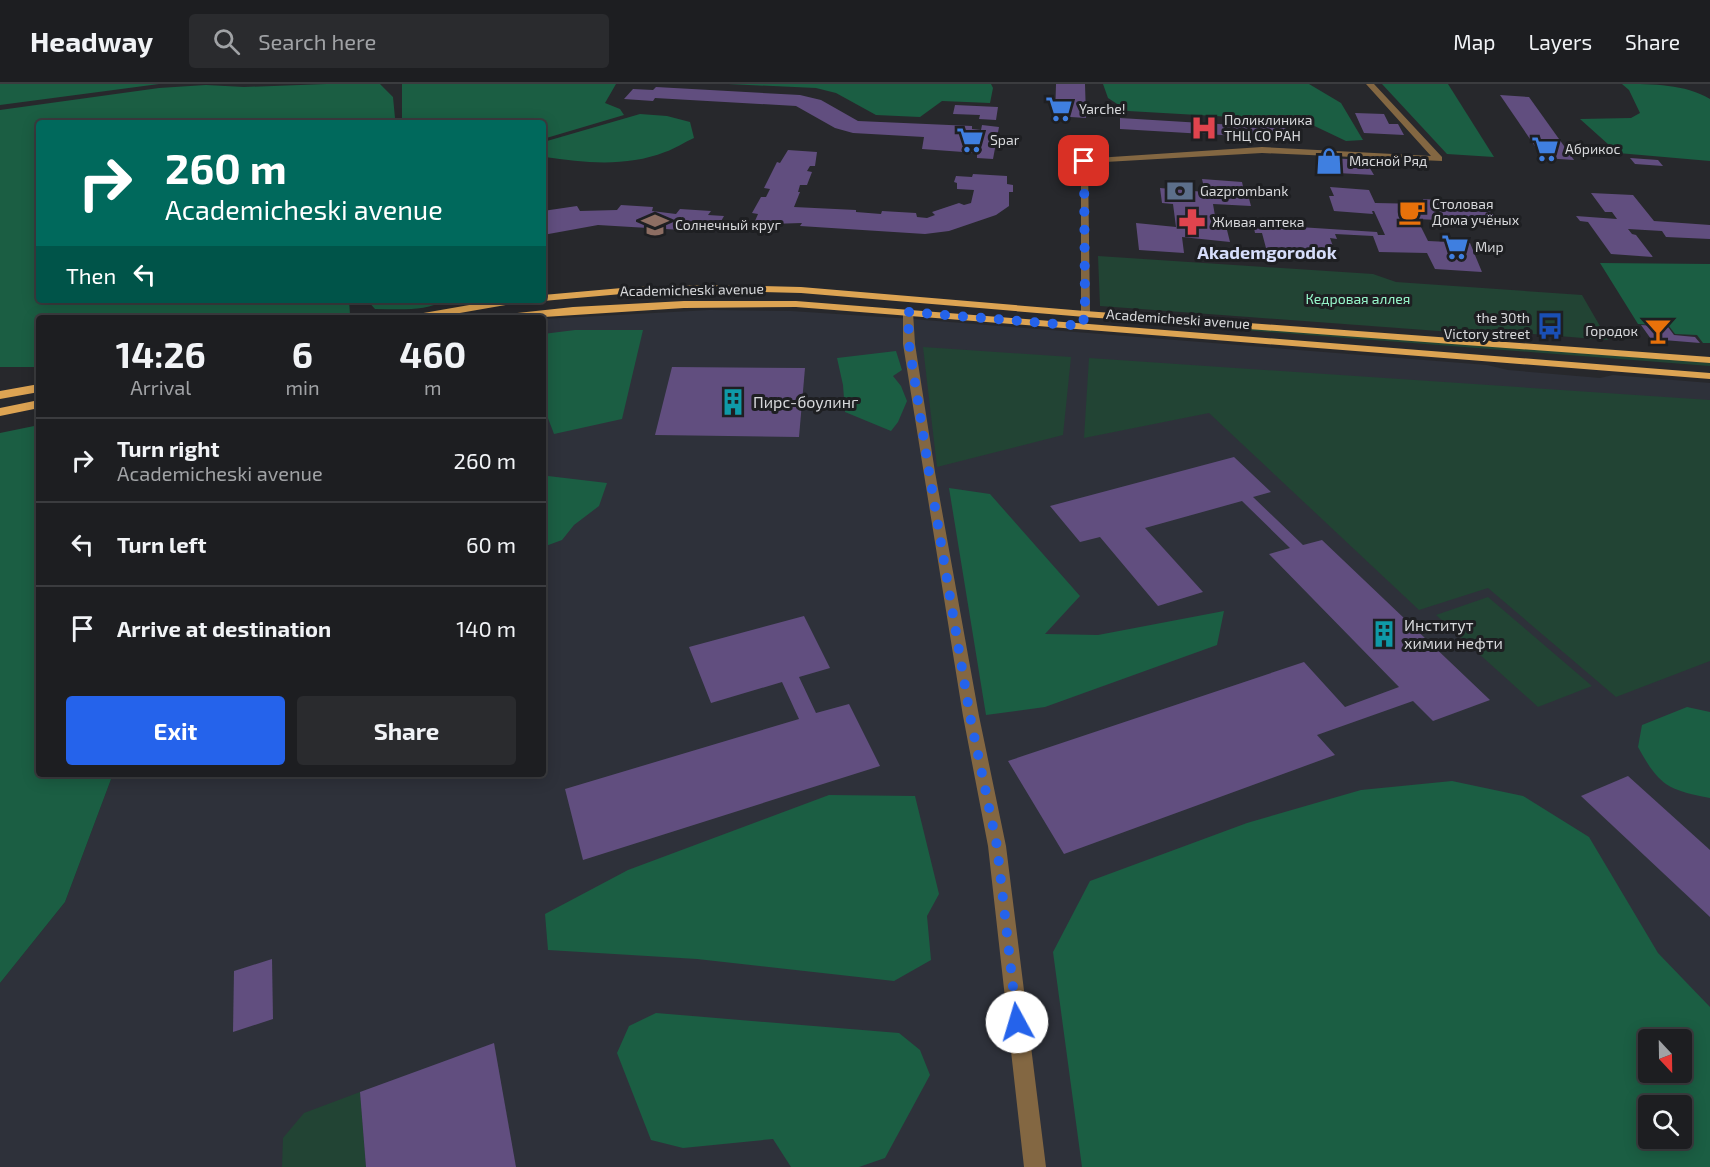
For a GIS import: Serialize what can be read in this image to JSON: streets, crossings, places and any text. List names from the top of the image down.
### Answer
{
  "streets": {
    "main road": ["Academicheski avenue"]
  },
  "districts": ["Akademgorodok"],
  "parks": ["Кедровая аллея"],
  "places": {
    "supermarket": [
      "Yarche!",
      "Spar",
      "Абрикос",
      "Мир"
    ],
    "hospital": ["Поликлиника ТНЦ СО РАН"],
    "shop": ["Мясной Ряд"],
    "bank": ["Gazprombank"],
    "cafe": ["Столовая Дома учёных"],
    "pharmacy": ["Живая аптека"],
    "school or university": ["Солнечный круг"],
    "bus stop": ["the 30th Victory street"],
    "bar": ["Городок"],
    "building": ["Пирс-боулинг", "Институт химии нефти"]
  },
  "north": "bottom",
  "page": {
    "header": "Headway",
    "search": "Search here",
    "nav": ["Map", "Layers", "Share"],
    "turn": ["260 m", "Academicheski avenue"],
    "then": "Then",
    "eta": [
      "14:26",
      "Arrival",
      "6",
      "min",
      "460",
      "m"
    ],
    "list": [
      {
        "name": "Turn right",
        "note": "Academicheski avenue",
        "value": "260 m"
      },
      {
        "name": "Turn left",
        "value": "60 m"
      },
      {
        "name": "Arrive at destination",
        "value": "140 m"
      }
    ],
    "buttons": ["Exit", "Share"]
  }
}
